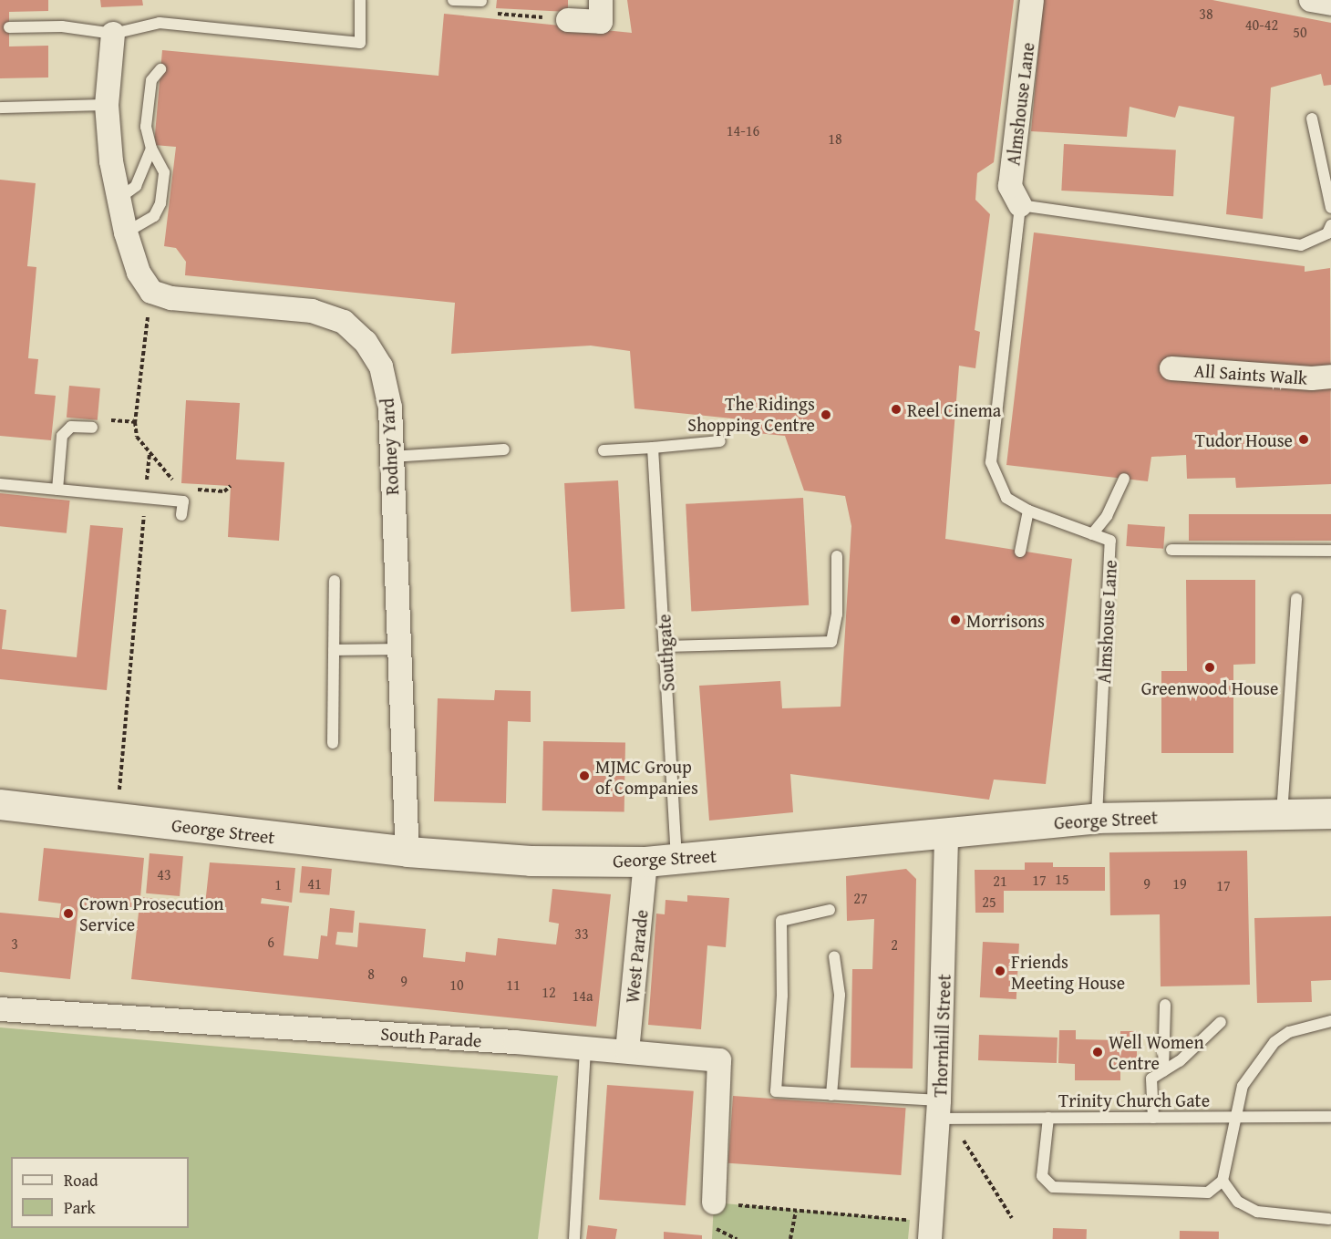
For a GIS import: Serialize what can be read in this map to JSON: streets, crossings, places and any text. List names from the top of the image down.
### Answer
{
  "streets": {
    "street": [
      "Almshouse Lane",
      "All Saints Walk",
      "Rodney Yard",
      "George Street",
      "West Parade",
      "Thornhill Street",
      "South Parade"
    ],
    "lane": ["Southgate", "Trinity Church Gate"]
  },
  "crossings": [
    ["Almshouse Lane", "George Street"],
    ["Rodney Yard", "George Street"],
    ["Southgate", "George Street"],
    ["George Street", "West Parade"],
    ["George Street", "Thornhill Street"],
    ["West Parade", "South Parade"],
    ["Thornhill Street", "Trinity Church Gate"]
  ],
  "places": [
    "Reel Cinema",
    "The Ridings Shopping Centre",
    "Tudor House",
    "Morrisons",
    "Greenwood House",
    "MJMC Group of Companies",
    "Crown Prosecution Service",
    "Friends Meeting House",
    "Well Women Centre"
  ],
  "house_numbers": [
    "38",
    "40-42",
    "50",
    "14-16",
    "18",
    "43",
    "15",
    "17",
    "21",
    "41",
    "9",
    "19",
    "1",
    "17",
    "27",
    "25",
    "33",
    "6",
    "3",
    "2",
    "8",
    "9",
    "10",
    "11",
    "12",
    "14a"
  ],
  "legend": ["Road", "Park"]
}
